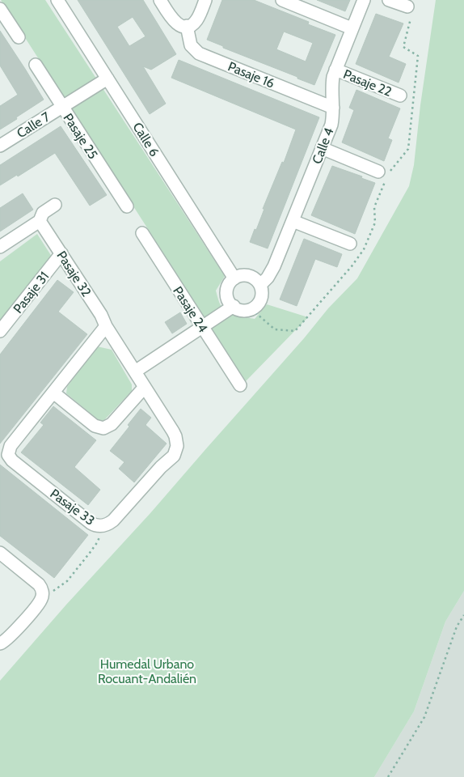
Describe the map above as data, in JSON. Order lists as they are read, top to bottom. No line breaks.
{"streets":{"street":["Pasaje 16","Pasaje 22","Calle 7","Pasaje 25","Calle 6","Calle 4","Pasaje 32","Pasaje 31","Pasaje 24","Pasaje 33"]},"crossings":[["Pasaje 16","Calle 4"],["Pasaje 22","Calle 4"],["Calle 7","Pasaje 25"],["Calle 7","Calle 6"],["Calle 6","Calle 4"],["Pasaje 32","Pasaje 31"],["Pasaje 32","Pasaje 33"]],"parks":["Humedal Urbano Rocuant-Andalién"]}
